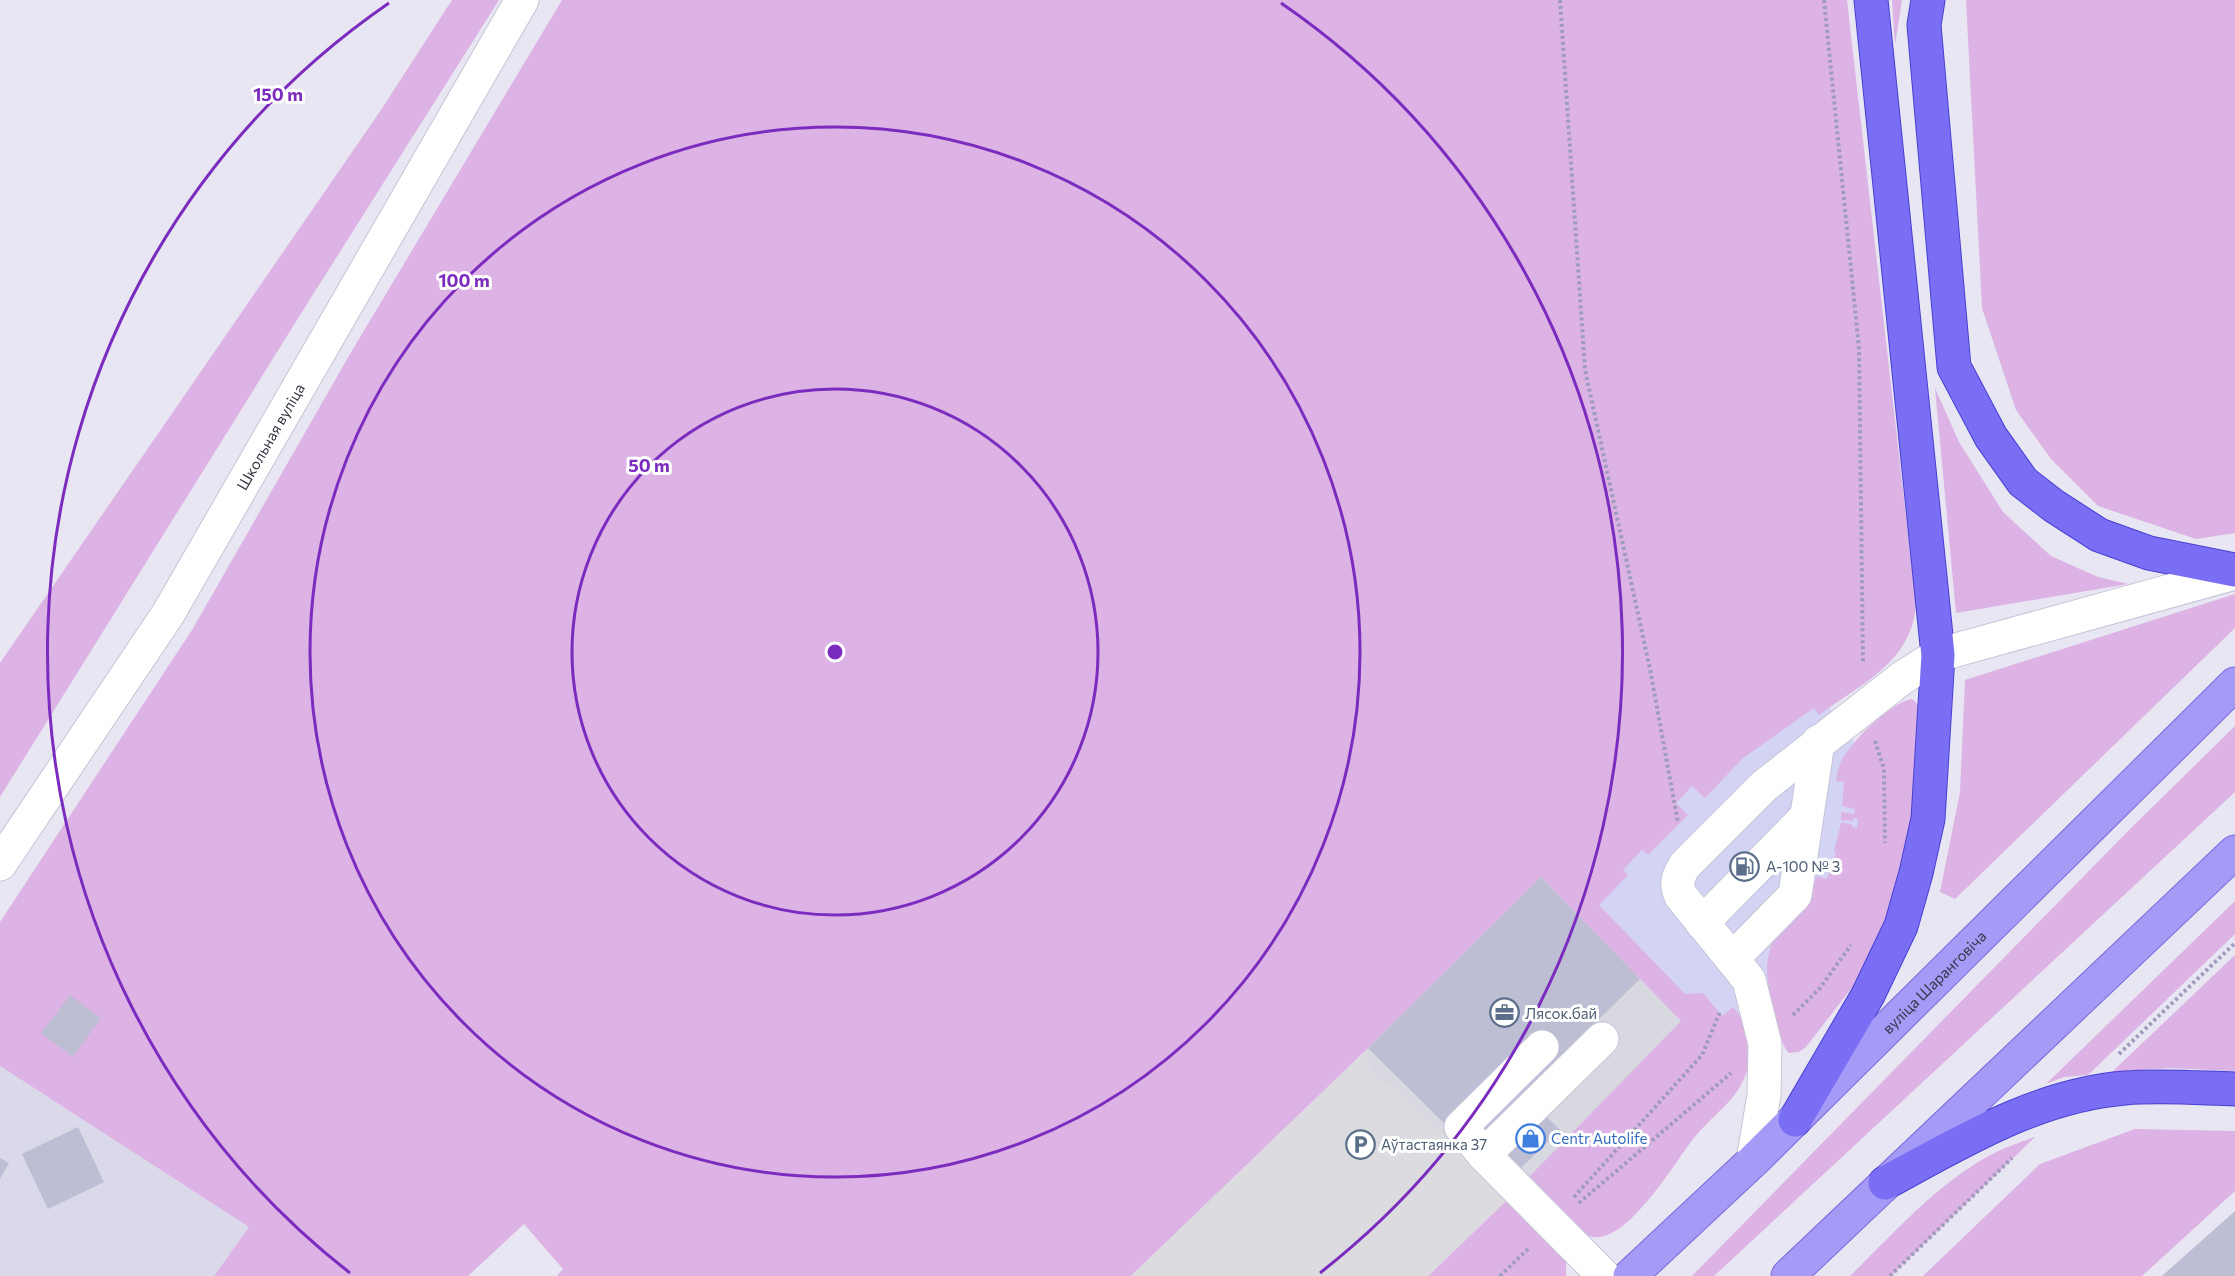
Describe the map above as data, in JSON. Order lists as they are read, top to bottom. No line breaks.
{"streets":{"main road":["вуліца Шаранговіча"],"street":["Школьная вуліца"]},"places":{"fuel station":["А-100 № 3"],"office":["Лясок.бай"],"shop":["Centr Autolife"],"parking":["Аўтастаянка 37"]},"rings":["150 m","100 m","50 m"]}
